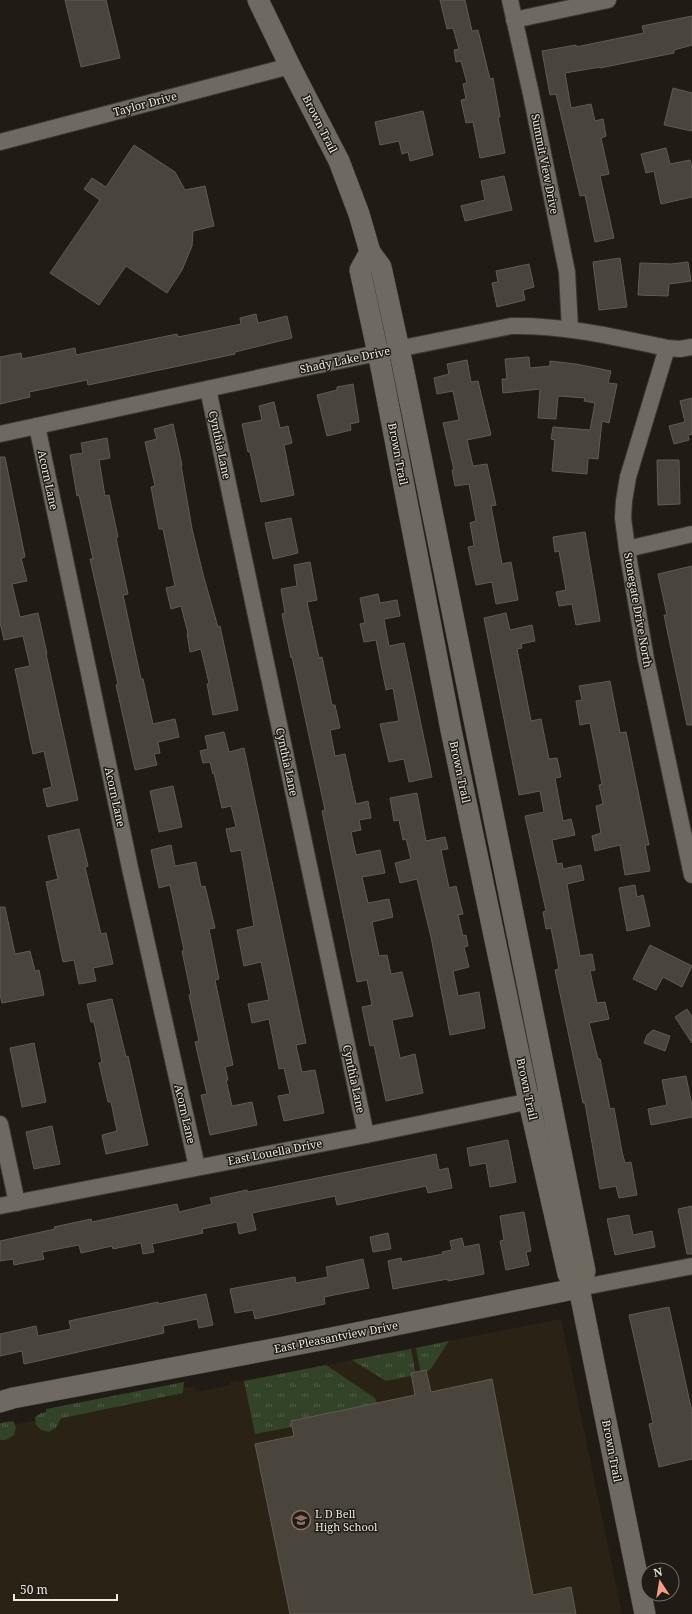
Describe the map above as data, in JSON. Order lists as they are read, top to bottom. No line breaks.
{"streets":{"street":["Taylor Drive","Brown Trail","Summit View Drive","Shady Lake Drive","Cynthia Lane","Acorn Lane","Stonegate Drive North","East Louella Drive","East Pleasantview Drive"]},"crossings":[["Taylor Drive","Brown Trail"],["Brown Trail","Shady Lake Drive"],["Brown Trail","East Louella Drive"],["Brown Trail","East Pleasantview Drive"],["Summit View Drive","Shady Lake Drive"],["Shady Lake Drive","Cynthia Lane"],["Shady Lake Drive","Acorn Lane"],["Shady Lake Drive","Stonegate Drive North"],["Cynthia Lane","East Louella Drive"],["Acorn Lane","East Louella Drive"]],"places":{"school or university":["L D Bell High School"]},"scale_bar":"50 m","north":"top"}
